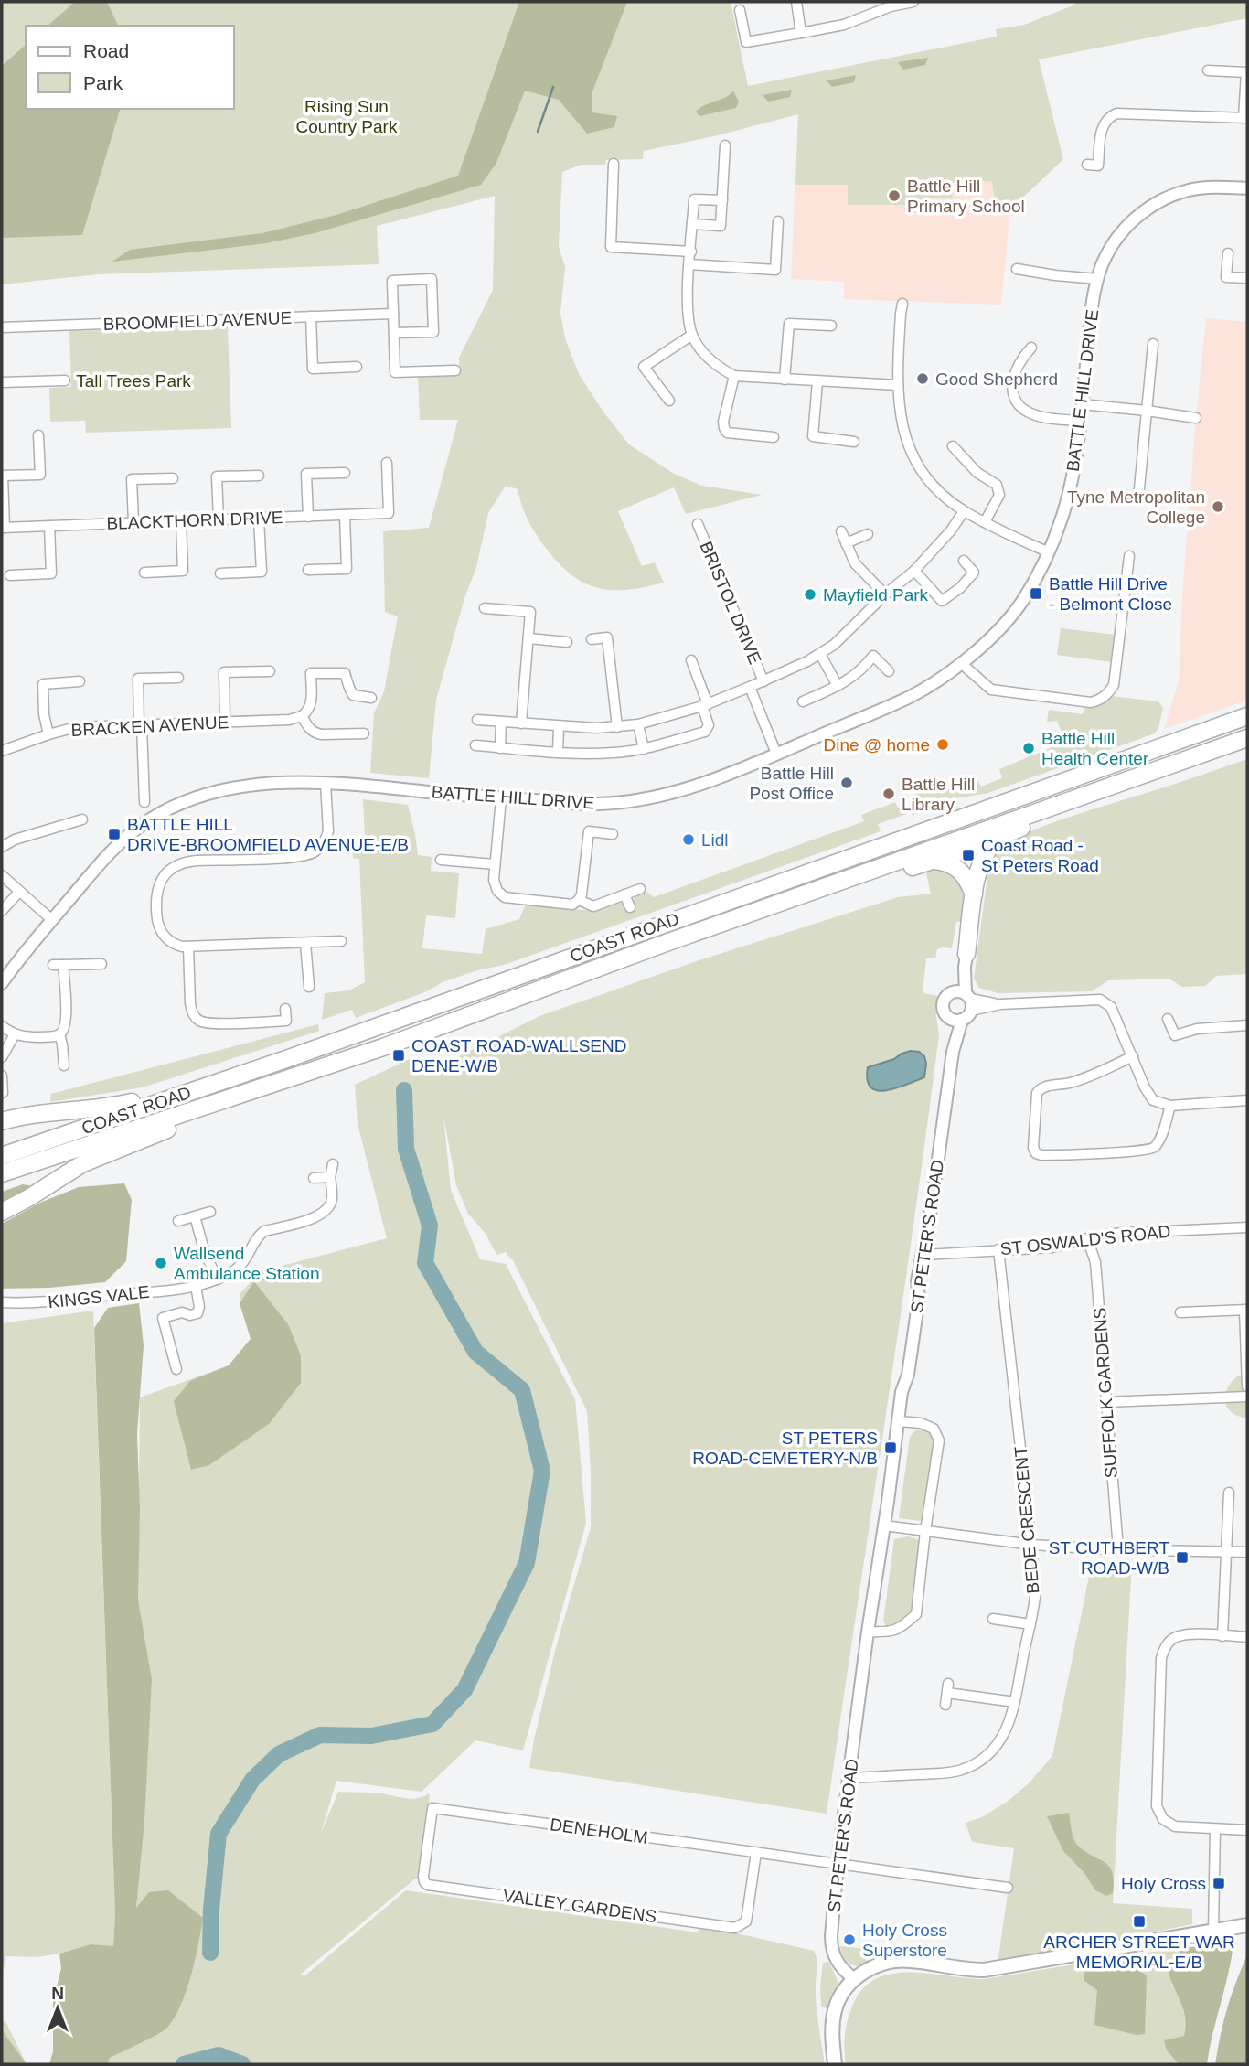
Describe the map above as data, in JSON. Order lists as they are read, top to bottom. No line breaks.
{"streets":{"highway":["COAST ROAD"],"street":["BROOMFIELD AVENUE","BATTLE HILL DRIVE","BLACKTHORN DRIVE","BRISTOL DRIVE","BRACKEN AVENUE","ST PETER'S ROAD","ST OSWALD'S ROAD","KINGS VALE","SUFFOLK GARDENS","BEDE CRESCENT","DENEHOLM","VALLEY GARDENS"]},"crossings":[["ST PETER'S ROAD","ST OSWALD'S ROAD"],["ST PETER'S ROAD","BEDE CRESCENT"],["ST PETER'S ROAD","DENEHOLM"],["ST OSWALD'S ROAD","SUFFOLK GARDENS"],["ST OSWALD'S ROAD","BEDE CRESCENT"],["DENEHOLM","VALLEY GARDENS"]],"parks":["Rising Sun Country Park","Tall Trees Park"],"places":{"other":["Battle Hill Primary School","Good Shepherd","Tyne Metropolitan College","Mayfield Park","Dine @ home","Battle Hill Health Center","Battle Hill Post Office","Battle Hill Library","Lidl","Wallsend Ambulance Station","Holy Cross Superstore"],"transit":["Battle Hill Drive - Belmont Close","BATTLE HILL DRIVE-BROOMFIELD AVENUE-E/B","Coast Road - St Peters Road","COAST ROAD-WALLSEND DENE-W/B","ST PETERS ROAD-CEMETERY-N/B","ST CUTHBERT ROAD-W/B","Holy Cross","ARCHER STREET-WAR MEMORIAL-E/B"]},"legend":["Road","Park"],"north":"top"}
